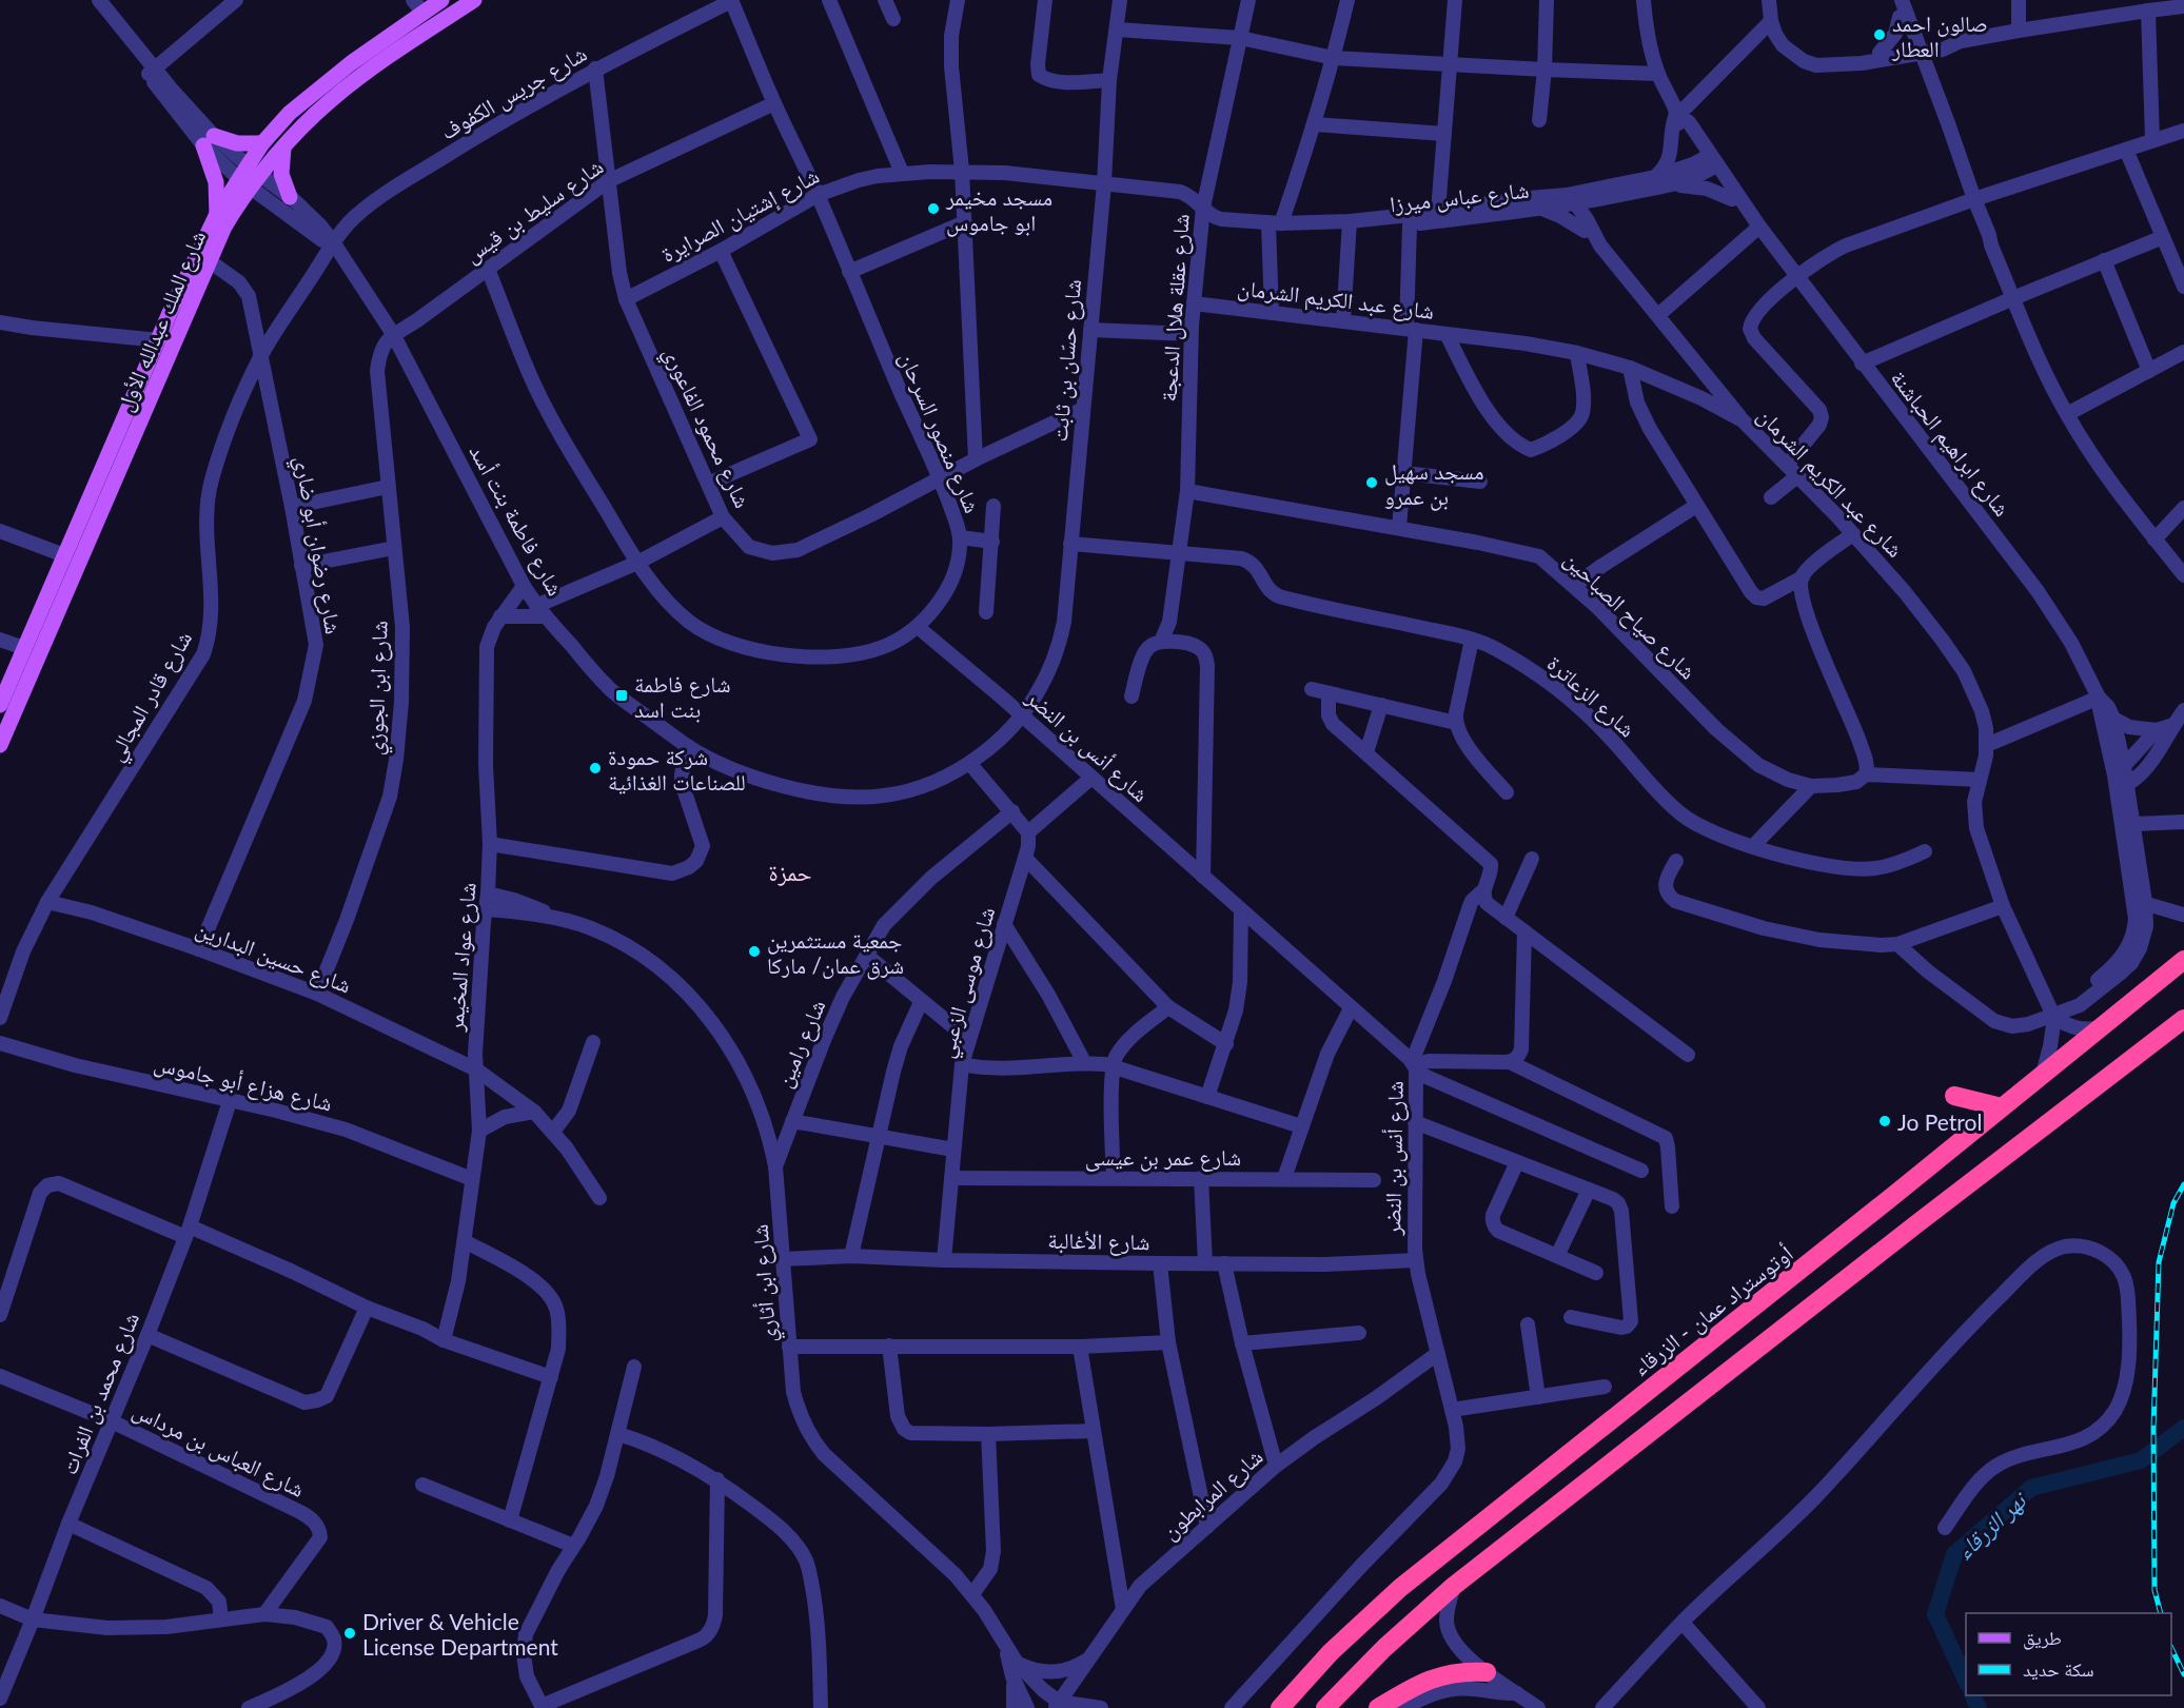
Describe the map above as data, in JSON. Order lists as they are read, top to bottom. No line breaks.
{"streets":{"highway":["أوتوستراد عمان - الزرقاء"],"main road":["شارع الملك عبدالله الأول"],"street":["شارع جريس الكفوف","شارع عباس ميرزا","شارع سليط بن قيس","شارع إشتيان الصرايرة","شارع عبد الكريم الشرمان","شارع عقلة هلال الدعجة","شارع حسّان بن ثابت","شارع محمود الفاعوري","شارع منصور السرحان","شارع ابراهيم الحباشنة","شارع فاطمة بنت أسد","شارع رضوان أبو ضاري","شارع صياح الصباحين","شارع ابن الجوزي","شارع قادر المجالي","شارع الزعاترة","شارع أنس بن النضر","شارع حسين البدارين","شارع عواد المخيمر","شارع موسى الزعبي","شارع رامين","شارع هزاع أبو جاموس","شارع عمر بن عيسى","شارع الأغالبة","شارع ابن أثاري","شارع محمد بن الفرات","شارع العباس بن مرداس","شارع المرابطون"]},"crossings":[["شارع جريس الكفوف","شارع محمود الفاعوري"],["شارع جريس الكفوف","شارع منصور السرحان"],["شارع جريس الكفوف","شارع فاطمة بنت أسد"],["شارع جريس الكفوف","شارع قادر المجالي"],["شارع عباس ميرزا","شارع إشتيان الصرايرة"],["شارع عباس ميرزا","شارع عقلة هلال الدعجة"],["شارع عباس ميرزا","شارع ابراهيم الحباشنة"],["شارع سليط بن قيس","شارع محمود الفاعوري"],["شارع سليط بن قيس","شارع منصور السرحان"],["شارع سليط بن قيس","شارع فاطمة بنت أسد"],["شارع سليط بن قيس","شارع ابن الجوزي"],["شارع إشتيان الصرايرة","شارع حسّان بن ثابت"],["شارع إشتيان الصرايرة","شارع محمود الفاعوري"],["شارع إشتيان الصرايرة","شارع منصور السرحان"],["شارع عبد الكريم الشرمان","شارع عقلة هلال الدعجة"],["شارع عبد الكريم الشرمان","شارع ابراهيم الحباشنة"],["شارع عقلة هلال الدعجة","شارع صياح الصباحين"],["شارع عقلة هلال الدعجة","شارع الزعاترة"],["شارع الملك عبدالله الأول","شارع فاطمة بنت أسد"],["شارع الملك عبدالله الأول","شارع رضوان أبو ضاري"],["شارع حسّان بن ثابت","شارع محمود الفاعوري"],["شارع حسّان بن ثابت","شارع فاطمة بنت أسد"],["شارع حسّان بن ثابت","شارع الزعاترة"],["شارع حسّان بن ثابت","شارع أنس بن النضر"],["شارع محمود الفاعوري","شارع منصور السرحان"],["شارع منصور السرحان","شارع أنس بن النضر"],["شارع فاطمة بنت أسد","شارع ابن الجوزي"],["شارع فاطمة بنت أسد","شارع قادر المجالي"],["شارع فاطمة بنت أسد","شارع أنس بن النضر"],["شارع فاطمة بنت أسد","شارع عواد المخيمر"],["شارع رضوان أبو ضاري","شارع قادر المجالي"],["شارع رضوان أبو ضاري","شارع حسين البدارين"],["شارع ابن الجوزي","شارع حسين البدارين"],["شارع قادر المجالي","شارع حسين البدارين"],["شارع أنس بن النضر","شارع الأغالبة"],["شارع أنس بن النضر","شارع المرابطون"],["شارع حسين البدارين","شارع عواد المخيمر"],["شارع عواد المخيمر","شارع هزاع أبو جاموس"],["شارع عواد المخيمر","شارع ابن أثاري"],["شارع موسى الزعبي","شارع عمر بن عيسى"],["شارع موسى الزعبي","شارع الأغالبة"],["شارع رامين","شارع ابن أثاري"],["شارع هزاع أبو جاموس","شارع محمد بن الفرات"],["شارع الأغالبة","شارع ابن أثاري"],["شارع ابن أثاري","شارع المرابطون"],["شارع محمد بن الفرات","شارع العباس بن مرداس"]],"districts":["حمزة"],"water":["نهر الزرقاء"],"places":{"other":["صالون احمد العطار","مسجد مخيمر ابو جاموس","مسجد سهيل بن عمرو","شركة حمودة للصناعات الغذائية","جمعية مستثمرين شرق عمان/ ماركا","Jo Petrol","Driver & Vehicle License Department"],"transit":["شارع فاطمة بنت اسد"]},"legend":["طريق","سكة حديد"]}
